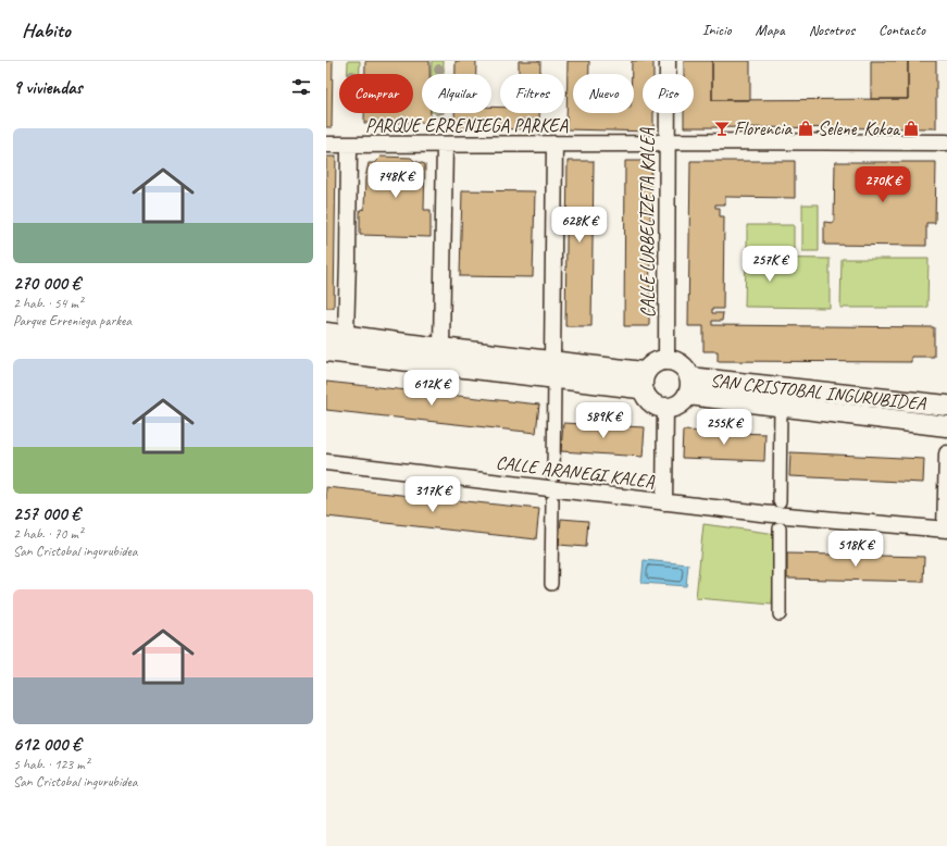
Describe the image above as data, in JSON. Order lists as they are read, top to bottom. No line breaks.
{"streets":{"street":["PARQUE ERRENIEGA PARKEA","CALLE LURBELTZETA KALEA","SAN CRISTOBAL INGURUBIDEA","CALLE ARANEGI KALEA"]},"crossings":[["PARQUE ERRENIEGA PARKEA","CALLE LURBELTZETA KALEA"],["CALLE LURBELTZETA KALEA","SAN CRISTOBAL INGURUBIDEA"],["CALLE LURBELTZETA KALEA","CALLE ARANEGI KALEA"],["SAN CRISTOBAL INGURUBIDEA","CALLE ARANEGI KALEA"]],"places":{"bar":["Florencia"],"shop":["Selene","Kokoa"]},"page":{"header":"Habito","nav":["Inicio","Mapa","Nosotros","Contacto"],"heading":"9 viviendas","chip":["Comprar","Alquilar","Filtros","Nuevo","Piso"],"list":[{"name":"270 000 €","note":"2 hab. · 54 m² · Parque Erreniega parkea"},{"name":"257 000 €","note":"2 hab. · 70 m² · San Cristobal ingurubidea"},{"name":"612 000 €","note":"5 hab. · 123 m² · San Cristobal ingurubidea"}],"price":["748K €","270K €","628K €","257K €","612K €","589K €","255K €","317K €","518K €"]}}
